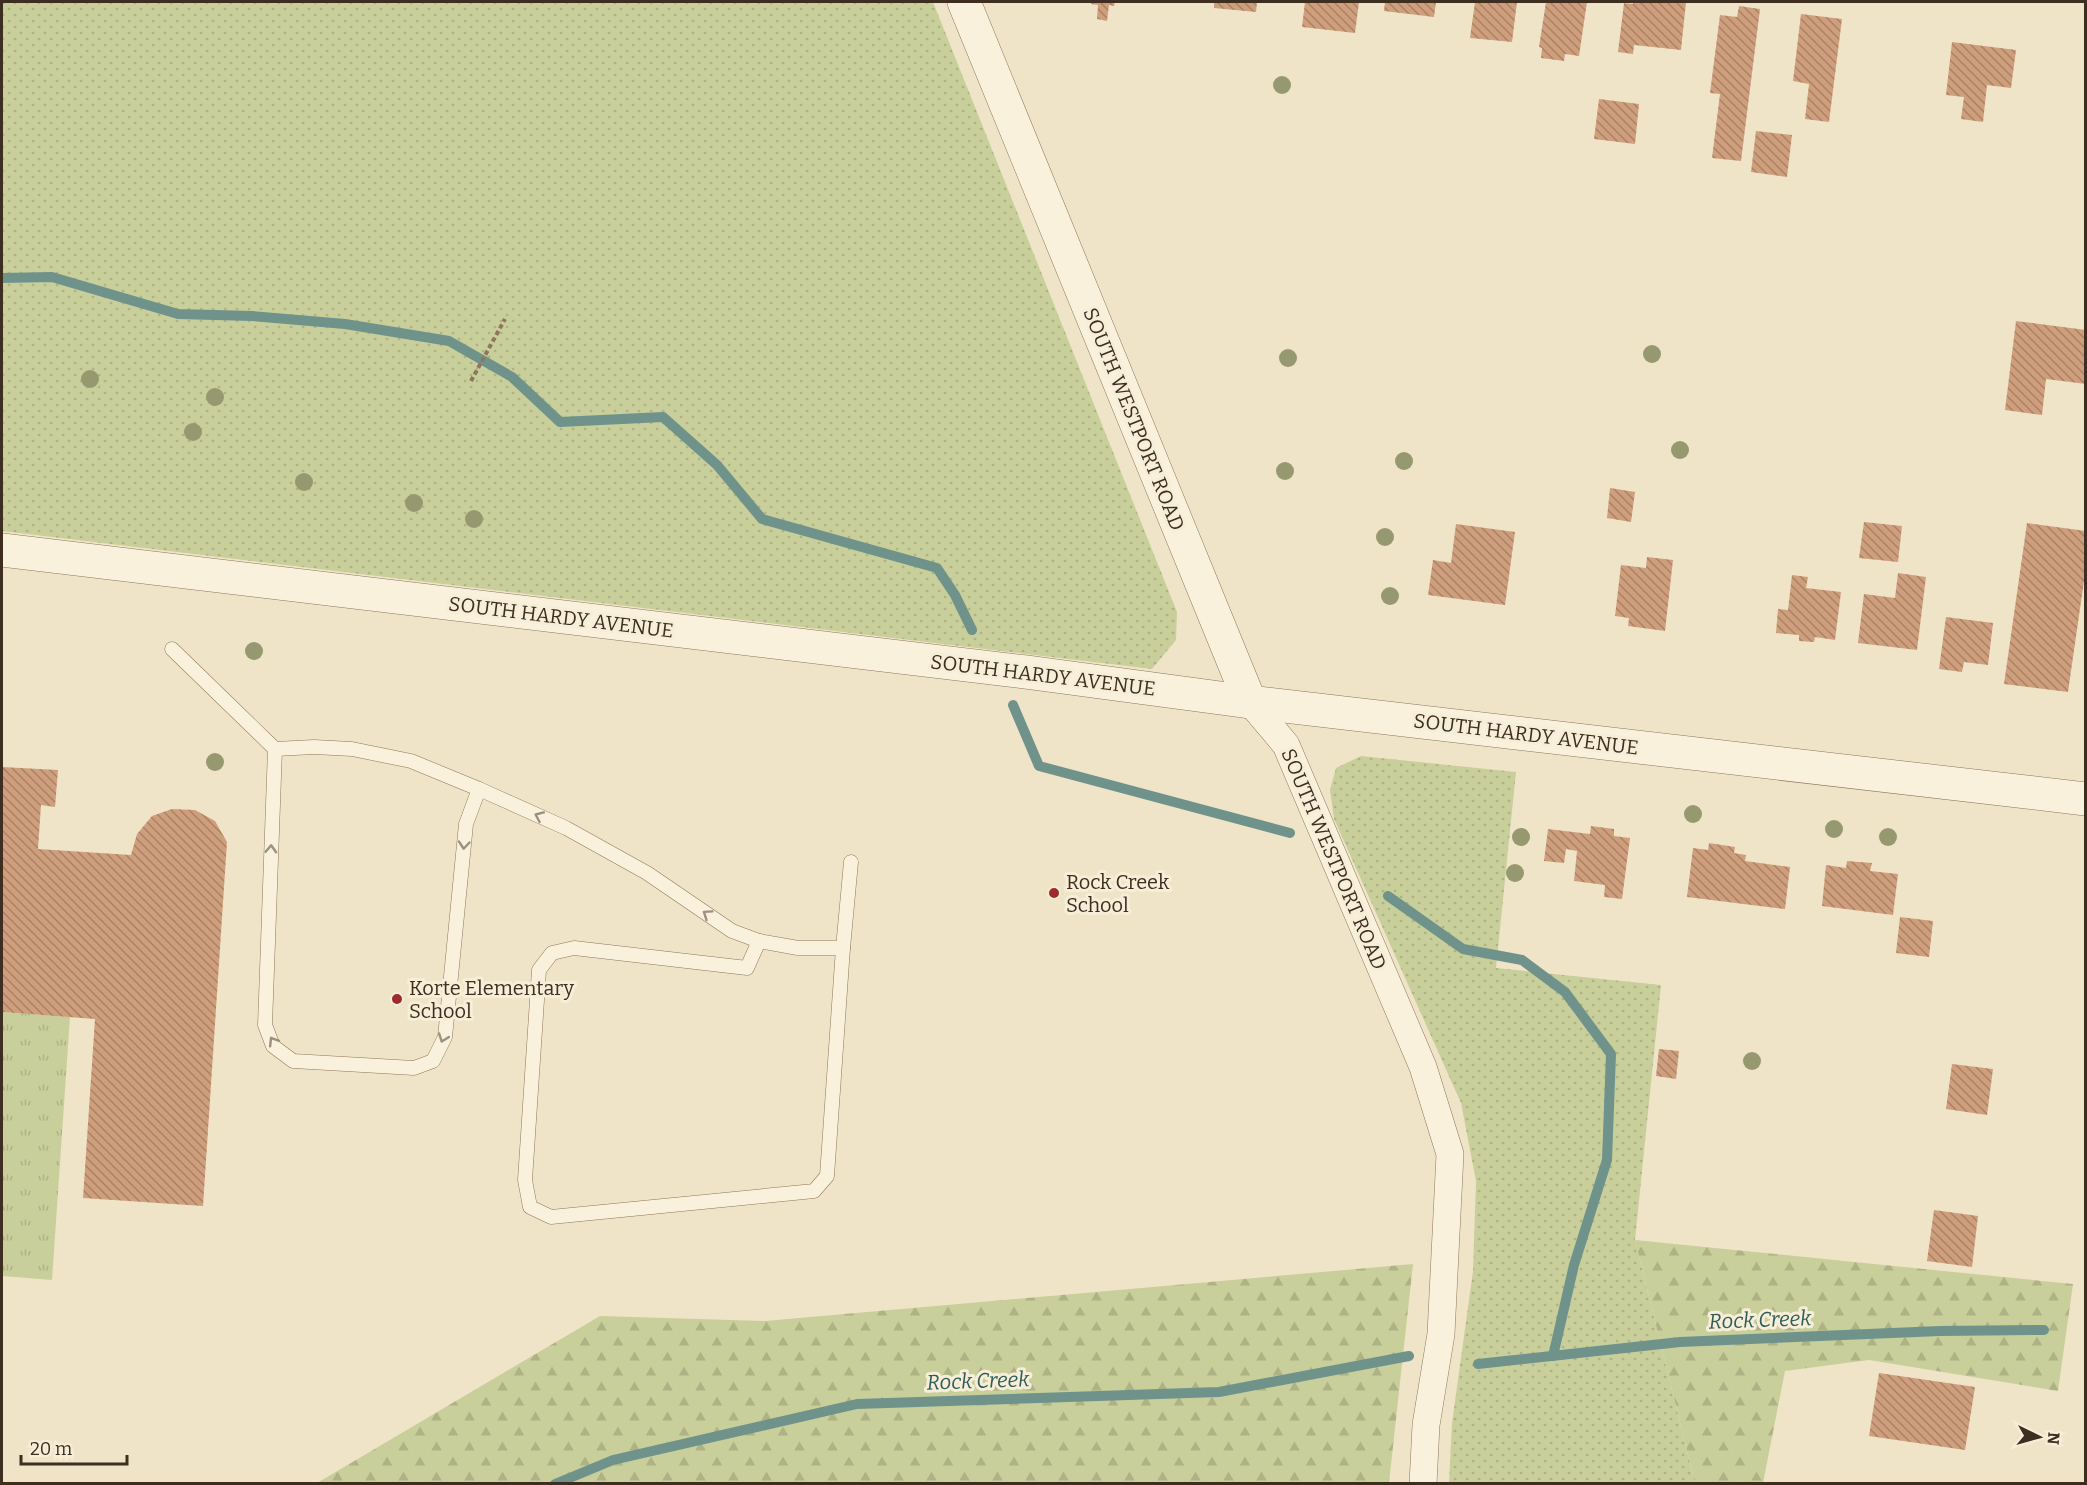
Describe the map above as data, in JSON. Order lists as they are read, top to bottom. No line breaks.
{"streets":{"street":["SOUTH WESTPORT ROAD","SOUTH HARDY AVENUE"]},"crossings":[["SOUTH WESTPORT ROAD","SOUTH HARDY AVENUE"]],"water":["Rock Creek"],"places":["Rock Creek School","Korte Elementary School"],"scale_bar":"20 m","north":"right"}
